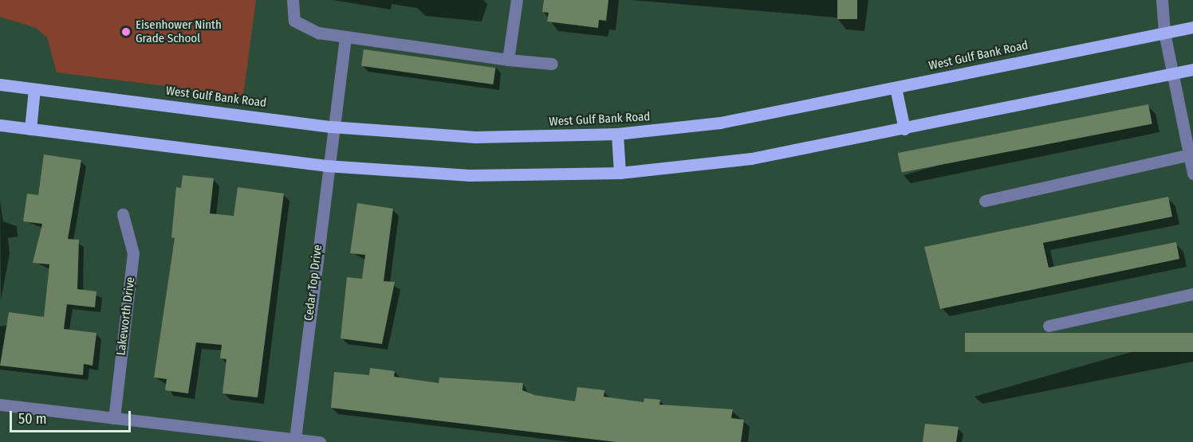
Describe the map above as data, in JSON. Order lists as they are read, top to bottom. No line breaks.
{"streets":{"main road":["West Gulf Bank Road"],"street":["Cedar Top Drive","Lakeworth Drive"]},"crossings":[["West Gulf Bank Road","Cedar Top Drive"]],"places":["Eisenhower Ninth Grade School"],"scale_bar":"50 m"}
